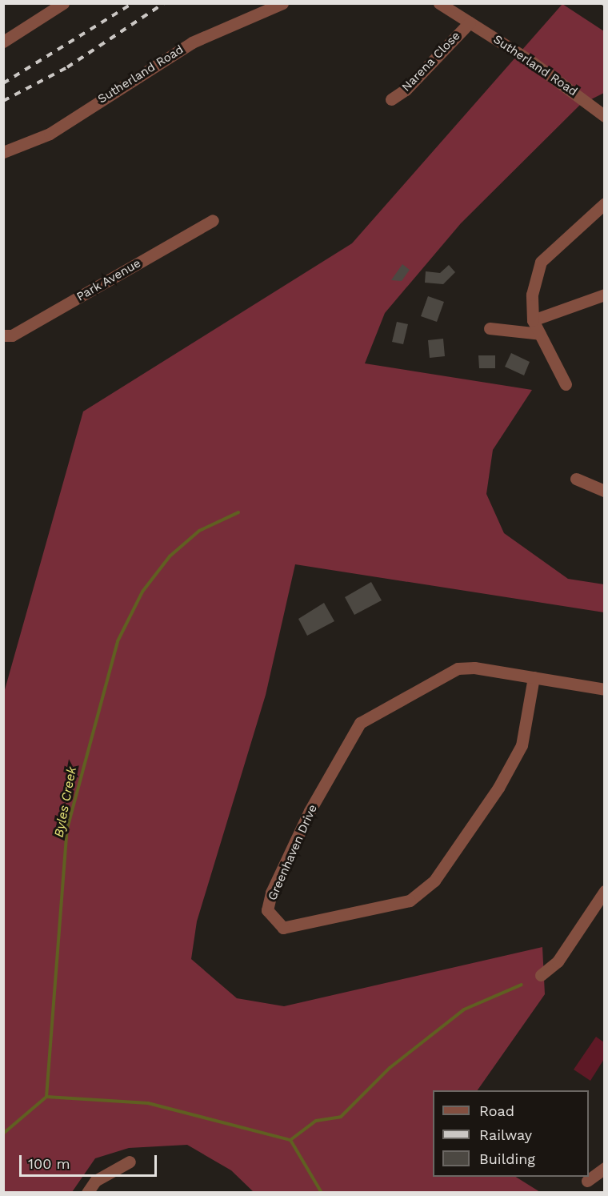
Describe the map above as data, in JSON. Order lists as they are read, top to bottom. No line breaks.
{"streets":{"street":["Narena Close","Sutherland Road","Park Avenue","Greenhaven Drive"]},"crossings":[["Narena Close","Sutherland Road"]],"water":["Byles Creek"],"legend":["Road","Railway","Building"],"scale_bar":"100 m"}
